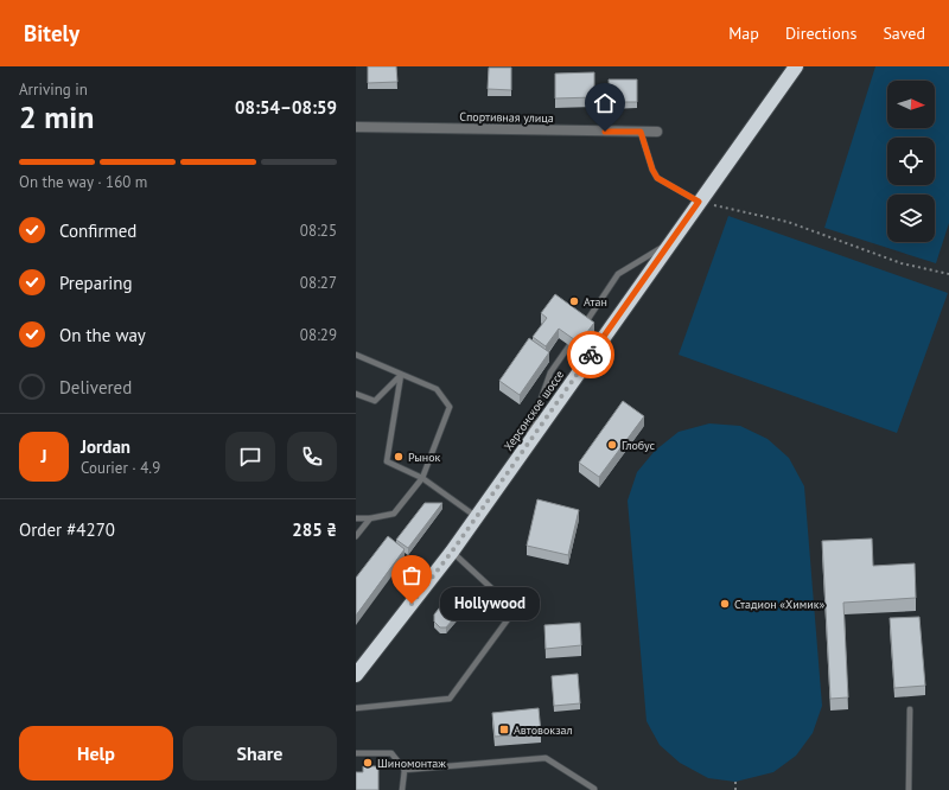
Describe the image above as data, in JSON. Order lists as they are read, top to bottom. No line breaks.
{"streets":{"highway":["Херсонское шоссе"],"street":["Спортивная улица"]},"places":{"other":["Атан","Глобус","Рынок","Hollywood","Стадион «Химик»","Шиномонтаж"],"transit":["Автовокзал"]},"north":"right","page":{"header":"Bitely","nav":["Map","Directions","Saved"],"heading":["2 min","Arriving in","08:54–08:59"],"panel":["Jordan","Courier · 4.9","Order #4270","285 ₴"],"bar":"On the way · 160 m","list":[["Confirmed","08:25"],["Preparing","08:27"],["On the way","08:29"],"Delivered"],"round":"J","bubble":"Hollywood","buttons":["Help","Share"]}}
